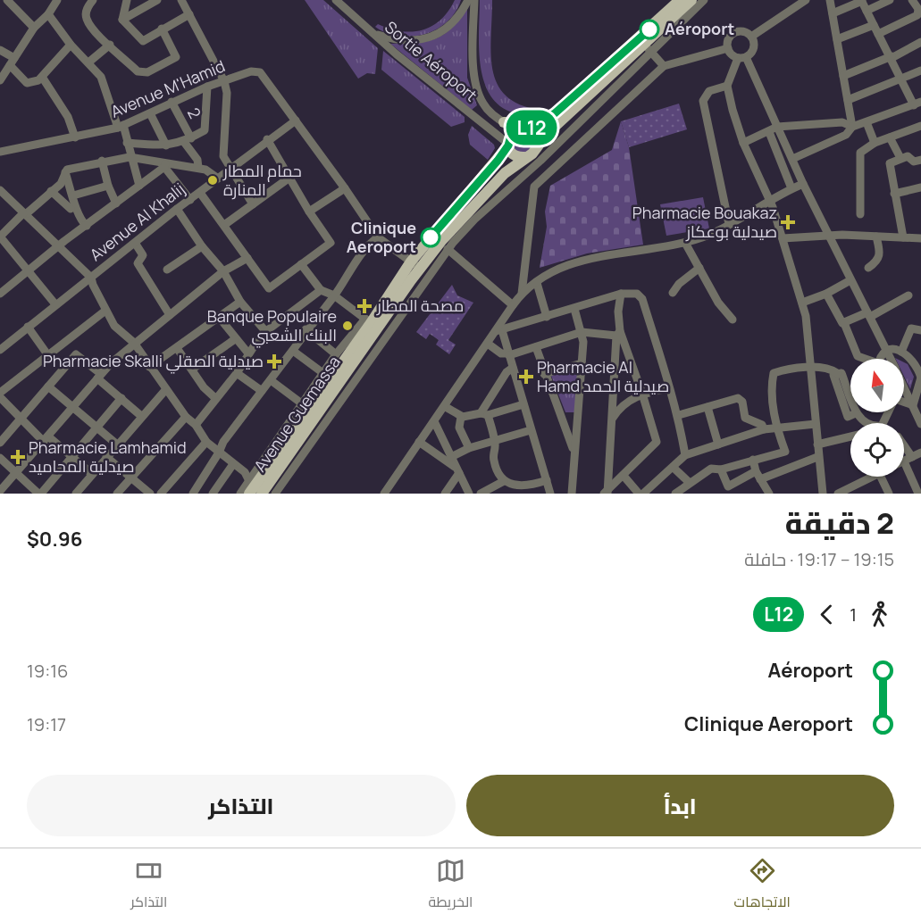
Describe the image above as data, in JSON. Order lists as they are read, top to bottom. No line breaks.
{"streets":{"main road":["Avenue Guemassa"],"street":["Sortie Aéroport","Avenue M'Hamid","2","Avenue Al Khalij"]},"crossings":[["Sortie Aéroport","Avenue Guemassa"],["Avenue M'Hamid","2"],["Avenue M'Hamid","Avenue Al Khalij"]],"places":{"other":["Aéroport","حمام المطار المنارة","Clinique Aeroport","Banque Populaire البنك الشعبي"],"health":["Pharmacie Bouakaz صيدلية بوعكاز","مصحة المطار","Pharmacie Skalli صيدلية الصقلي","Pharmacie Al Hamd صيدلية الحمد","Pharmacie Lamhamid صيدلية المحاميد"]},"lines":["bus line L12"],"north":"top","page":{"on_map":"L12","heading":["2 دقيقة","19:15 – 19:17 · حافلة","$0.96"],"legs":["1","L12"],"list":[{"name":"Aéroport","value":"19:16"},{"name":"Clinique Aeroport","value":"19:17"}],"buttons":["ابدأ","التذاكر"],"tabs":["الاتجاهات","الخريطة","التذاكر"]}}
